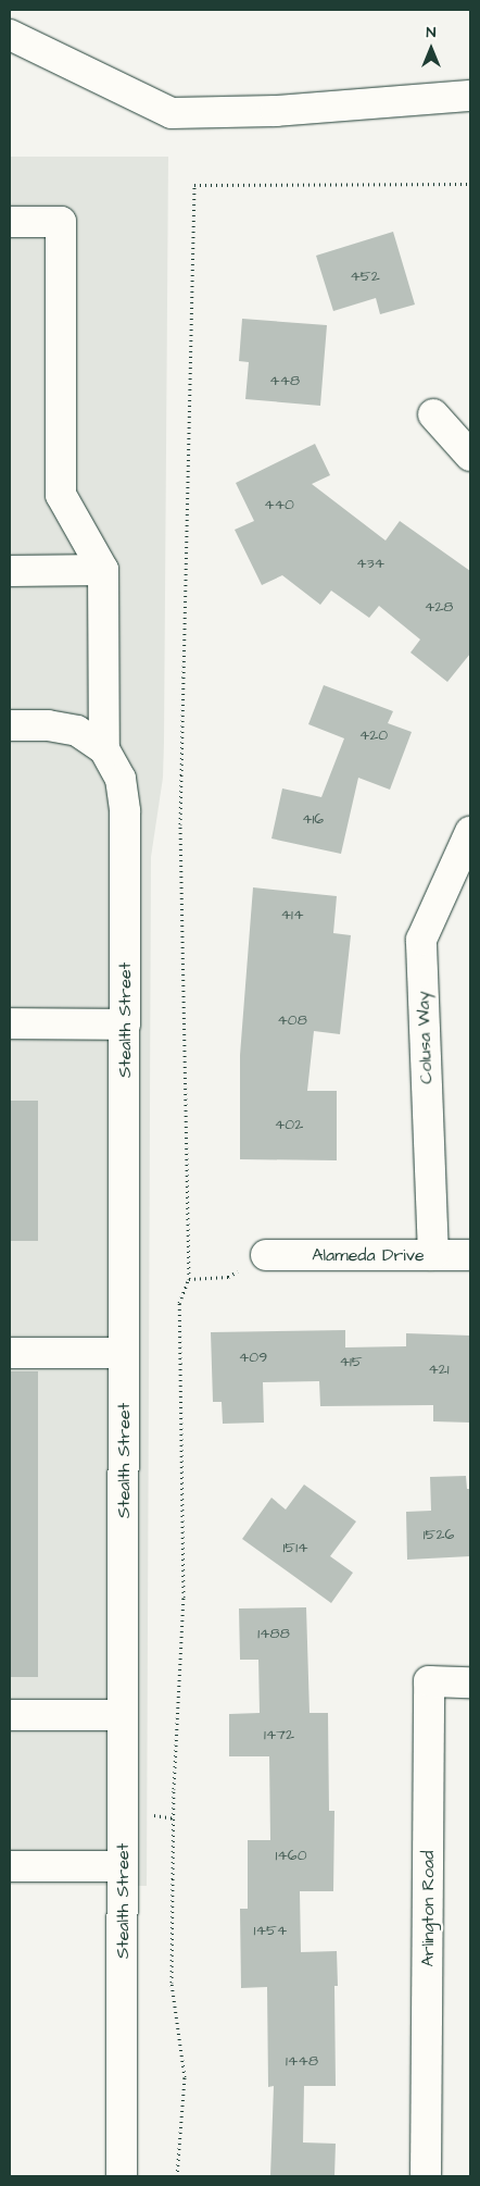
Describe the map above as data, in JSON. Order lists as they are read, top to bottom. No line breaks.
{"streets":{"street":["Stealth Street","Colusa Way","Alameda Drive","Arlington Road"]},"crossings":[["Colusa Way","Alameda Drive"]],"house_numbers":["452","448","440","434","428","420","416","414","408","402","409","415","421","1526","1514","1488","1472","1460","1454","1448"],"north":"top"}
